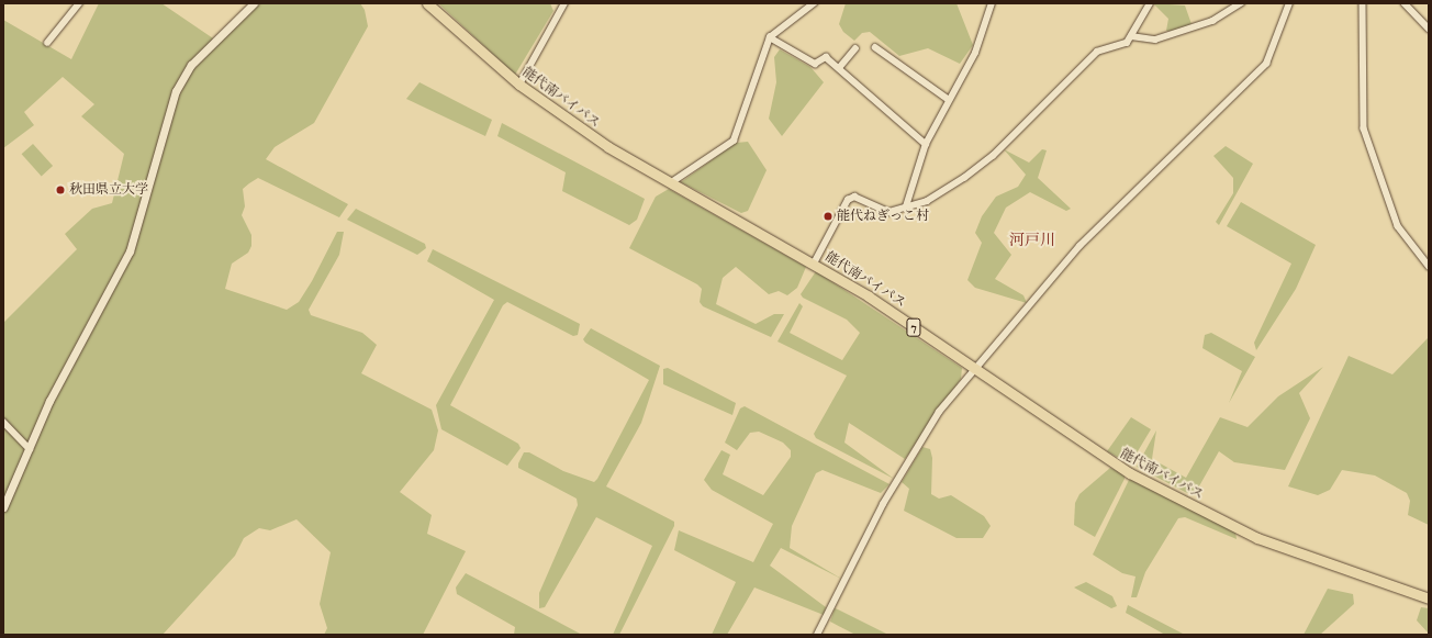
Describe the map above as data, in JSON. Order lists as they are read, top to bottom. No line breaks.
{"streets":{"highway":["能代南バイパス","7"]},"districts":["河戸川"],"places":["秋田県立大学","能代ねぎっこ村"]}
